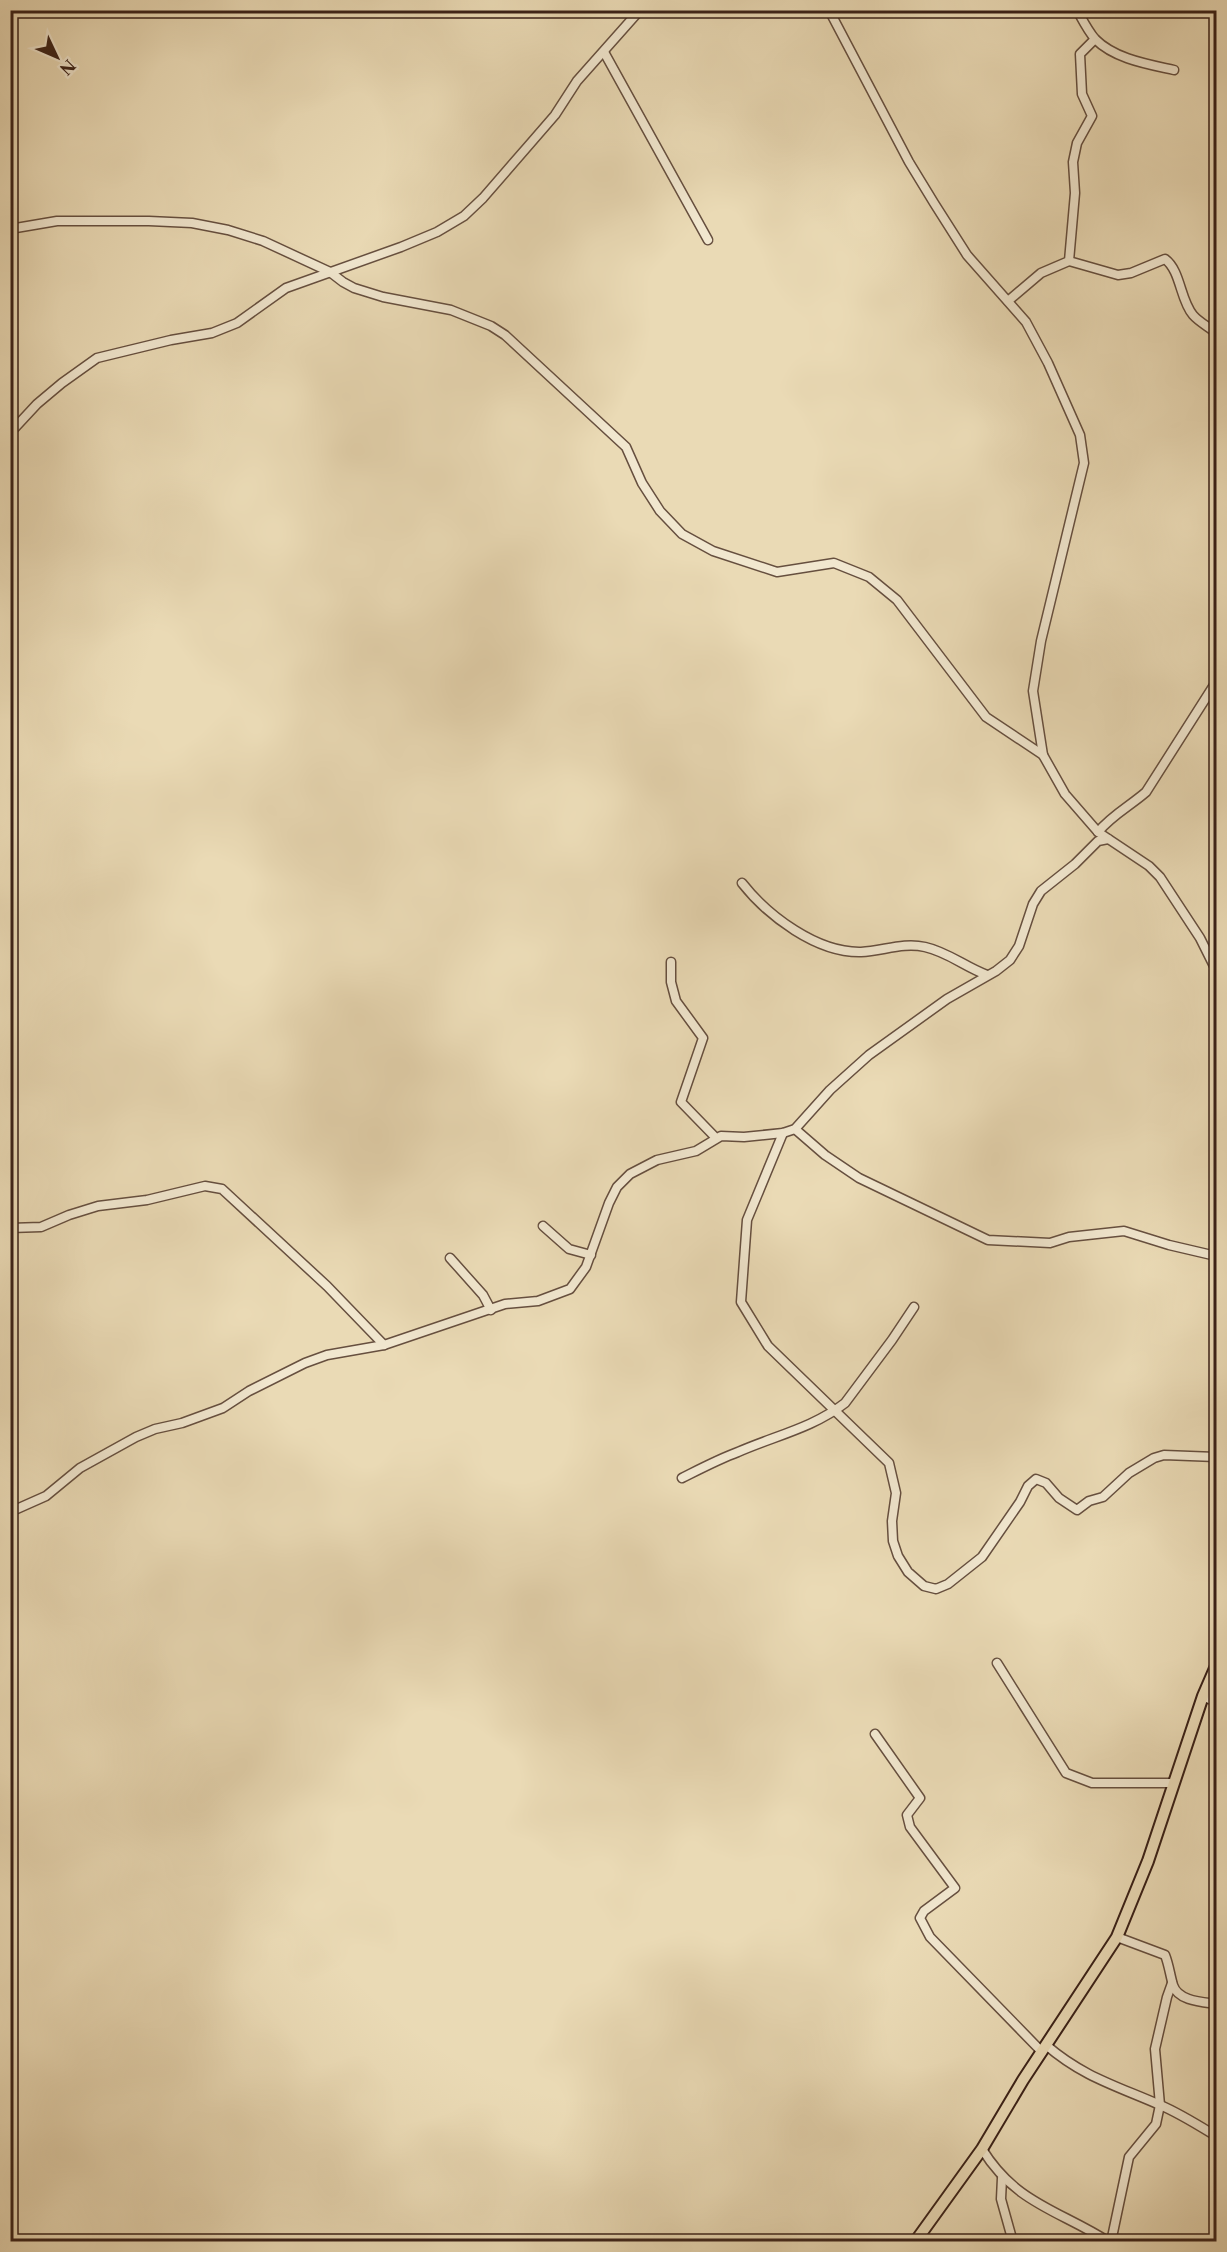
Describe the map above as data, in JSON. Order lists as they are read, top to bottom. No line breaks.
{"north":"bottom right"}
